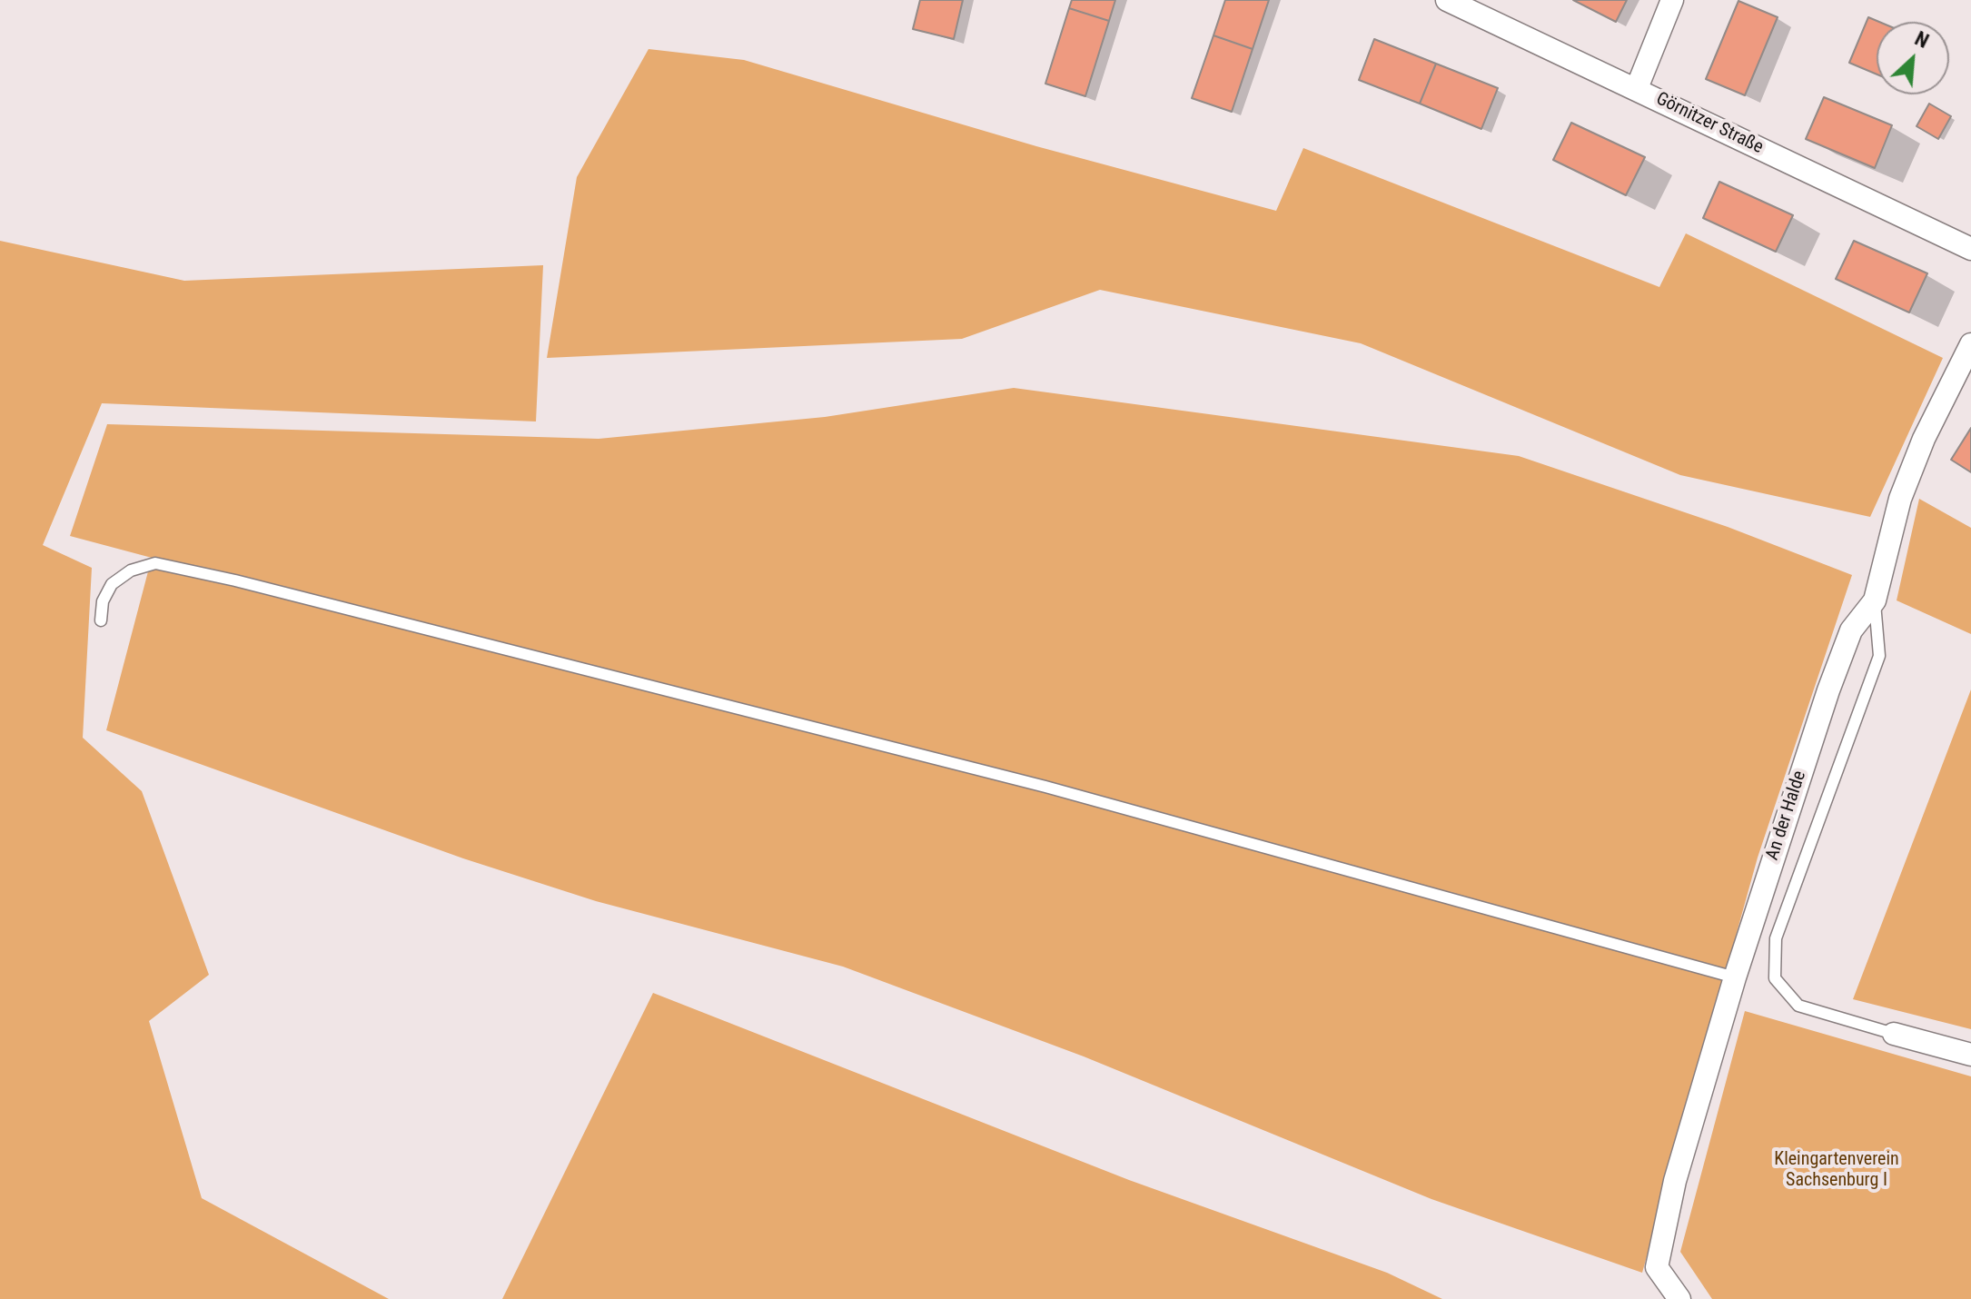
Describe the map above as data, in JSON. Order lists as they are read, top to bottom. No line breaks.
{"streets":{"street":["Görnitzer Straße","An der Halde"]},"parks":["Kleingartenverein Sachsenburg I"],"north":"top right"}
